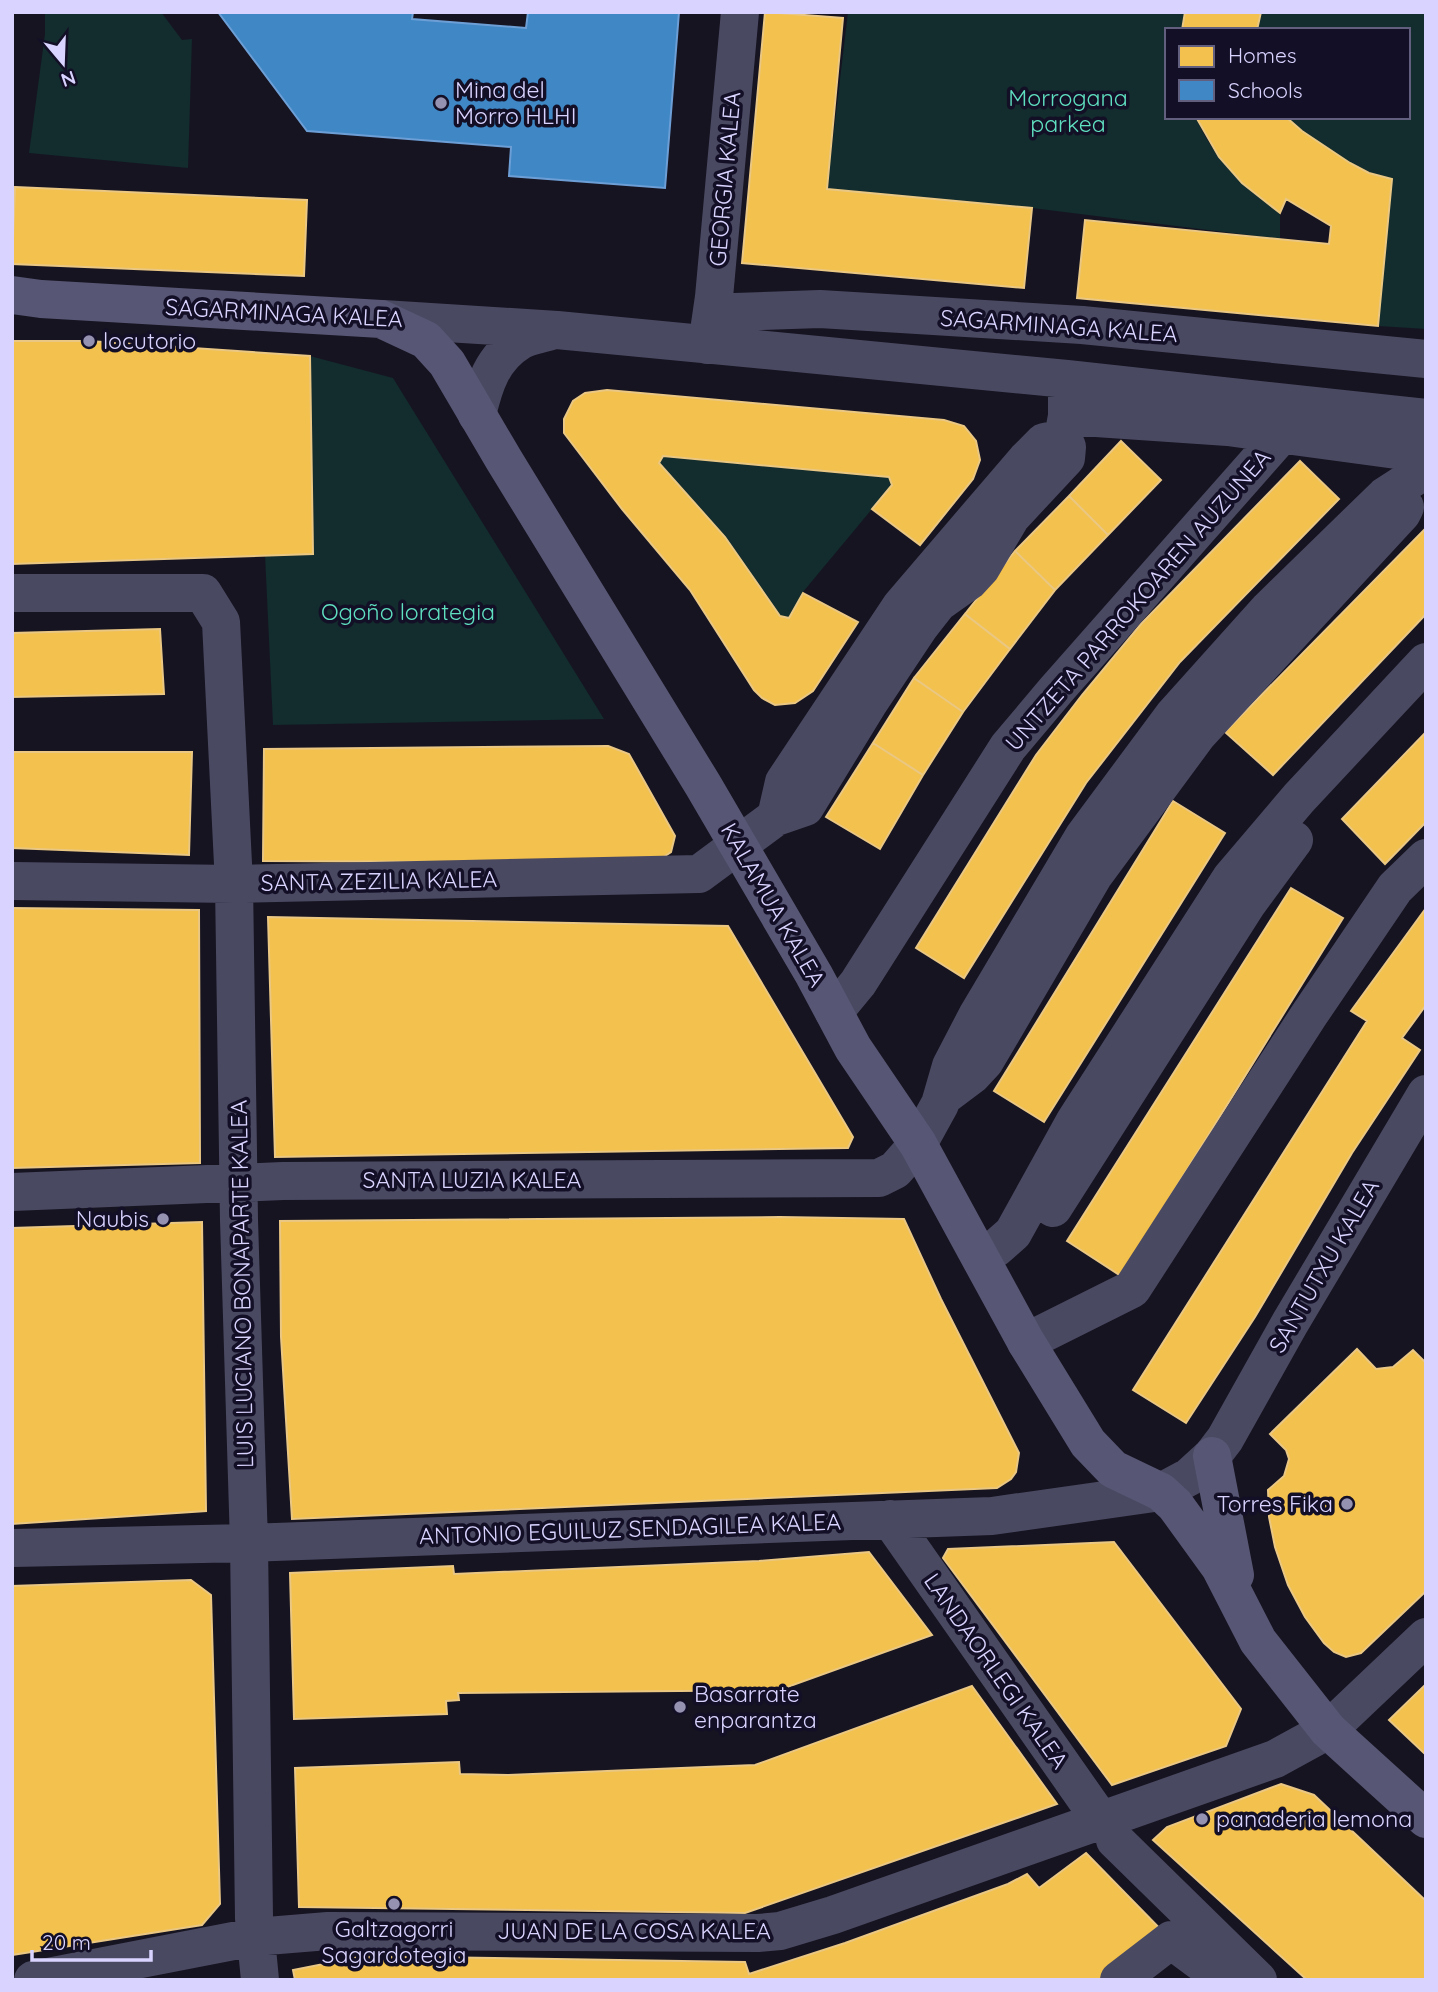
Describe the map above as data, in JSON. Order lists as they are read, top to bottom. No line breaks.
{"streets":{"street":["GEORGIA KALEA","SAGARMINAGA KALEA","UNTZETA PARROKOAREN AUZUNEA","SANTA ZEZILIA KALEA","KALAMUA KALEA","SANTA LUZIA KALEA","SANTUTXU KALEA","LUIS LUCIANO BONAPARTE KALEA","ANTONIO EGUILUZ SENDAGILEA KALEA","LANDAORLEGI KALEA","JUAN DE LA COSA KALEA"]},"crossings":[["GEORGIA KALEA","SAGARMINAGA KALEA"],["SAGARMINAGA KALEA","UNTZETA PARROKOAREN AUZUNEA"],["SAGARMINAGA KALEA","KALAMUA KALEA"],["UNTZETA PARROKOAREN AUZUNEA","KALAMUA KALEA"],["SANTA ZEZILIA KALEA","KALAMUA KALEA"],["SANTA ZEZILIA KALEA","LUIS LUCIANO BONAPARTE KALEA"],["KALAMUA KALEA","SANTA LUZIA KALEA"],["KALAMUA KALEA","ANTONIO EGUILUZ SENDAGILEA KALEA"],["SANTA LUZIA KALEA","LUIS LUCIANO BONAPARTE KALEA"],["SANTUTXU KALEA","ANTONIO EGUILUZ SENDAGILEA KALEA"],["LUIS LUCIANO BONAPARTE KALEA","ANTONIO EGUILUZ SENDAGILEA KALEA"],["LUIS LUCIANO BONAPARTE KALEA","JUAN DE LA COSA KALEA"],["ANTONIO EGUILUZ SENDAGILEA KALEA","LANDAORLEGI KALEA"],["LANDAORLEGI KALEA","JUAN DE LA COSA KALEA"]],"parks":["Morrogana parkea","Ogoño lorategia"],"places":["Mina del Morro HLHI","locutorio","Naubis","Torres Fika","Basarrate enparantza","panaderia lemona","Galtzagorri Sagardotegia"],"legend":["Homes","Schools"],"scale_bar":"20 m","north":"bottom"}
